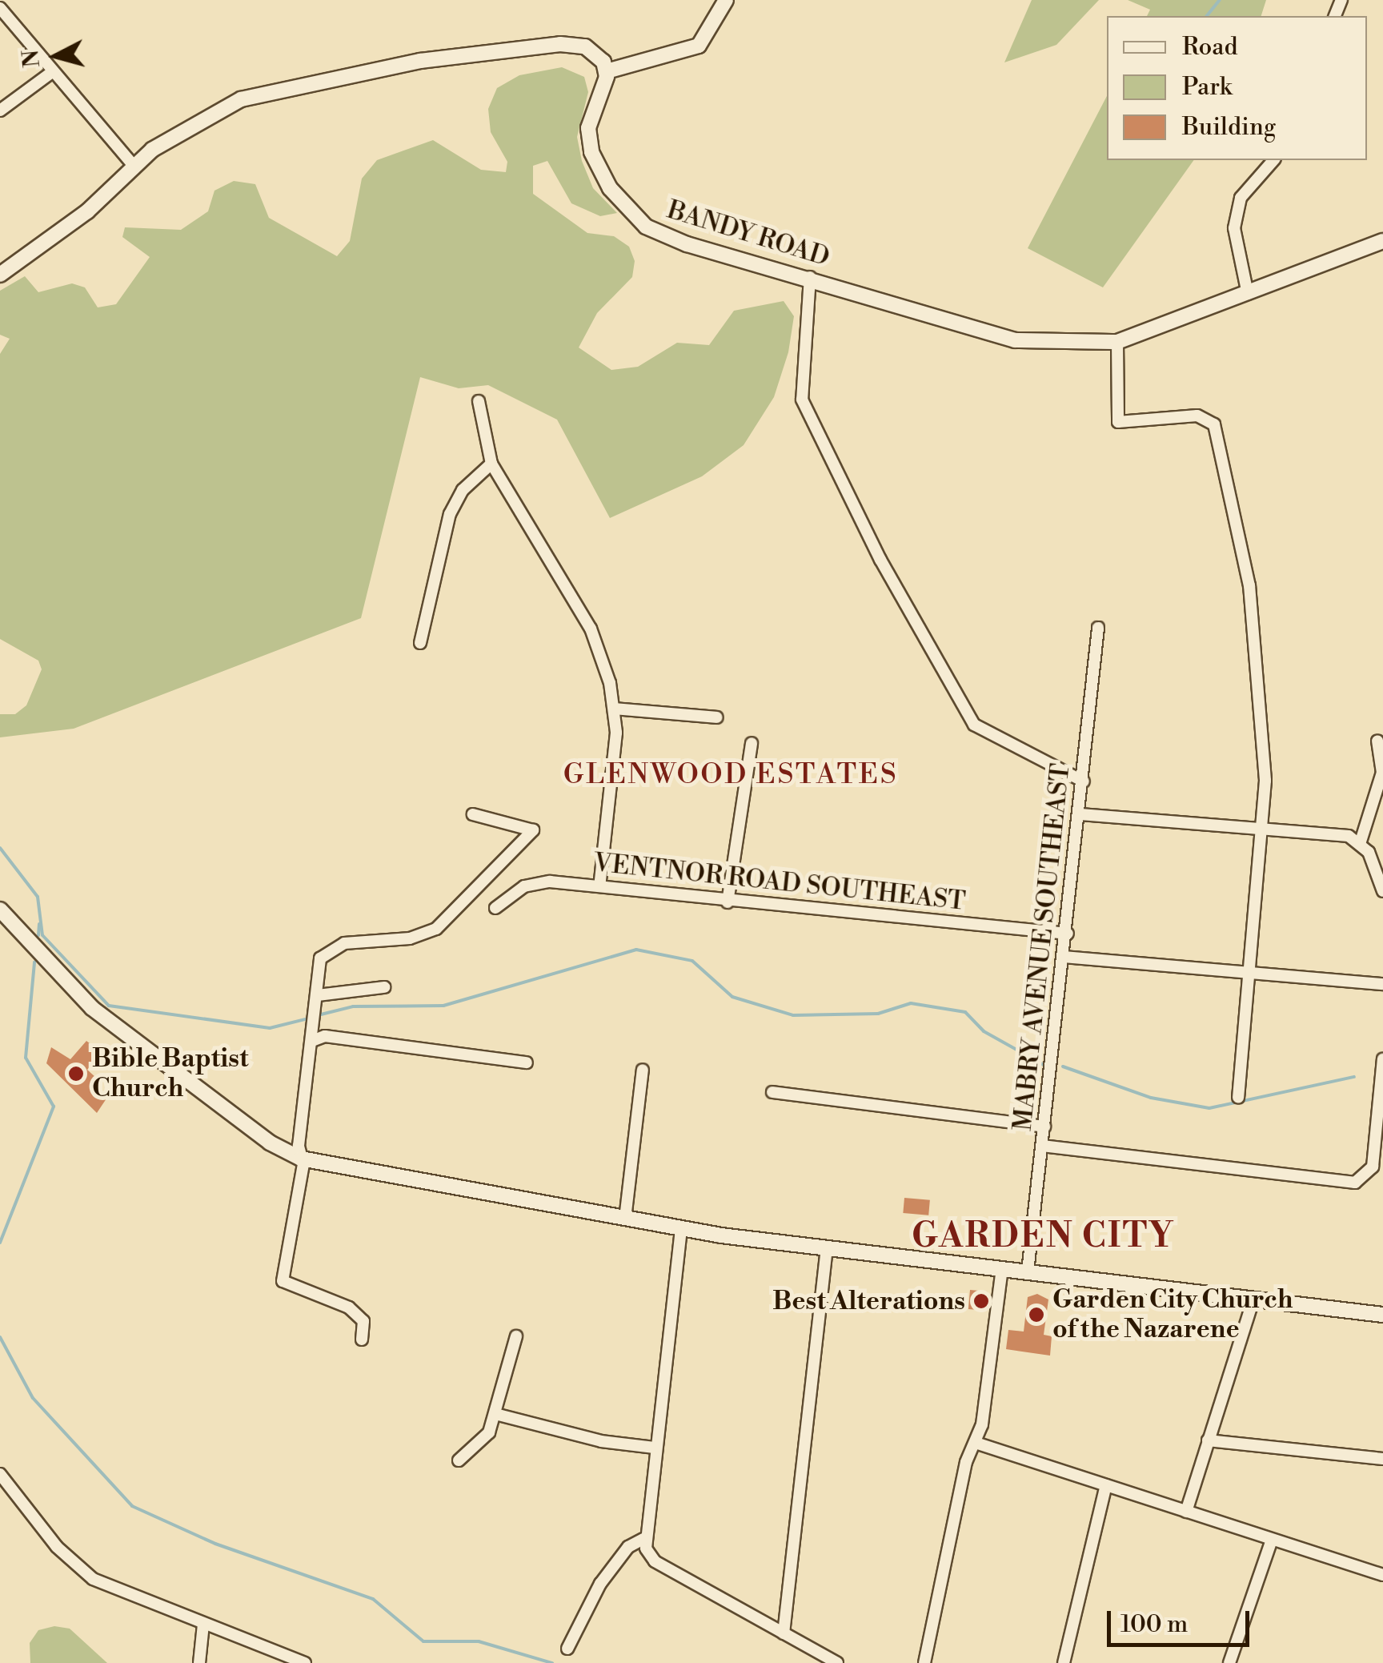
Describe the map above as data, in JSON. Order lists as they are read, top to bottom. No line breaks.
{"streets":{"street":["BANDY ROAD","VENTNOR ROAD SOUTHEAST","MABRY AVENUE SOUTHEAST"]},"crossings":[["VENTNOR ROAD SOUTHEAST","MABRY AVENUE SOUTHEAST"]],"districts":["GLENWOOD ESTATES","GARDEN CITY"],"places":["Bible Baptist Church","Best Alterations","Garden City Church of the Nazarene"],"legend":["Road","Park","Building"],"scale_bar":"100 m","north":"left"}
